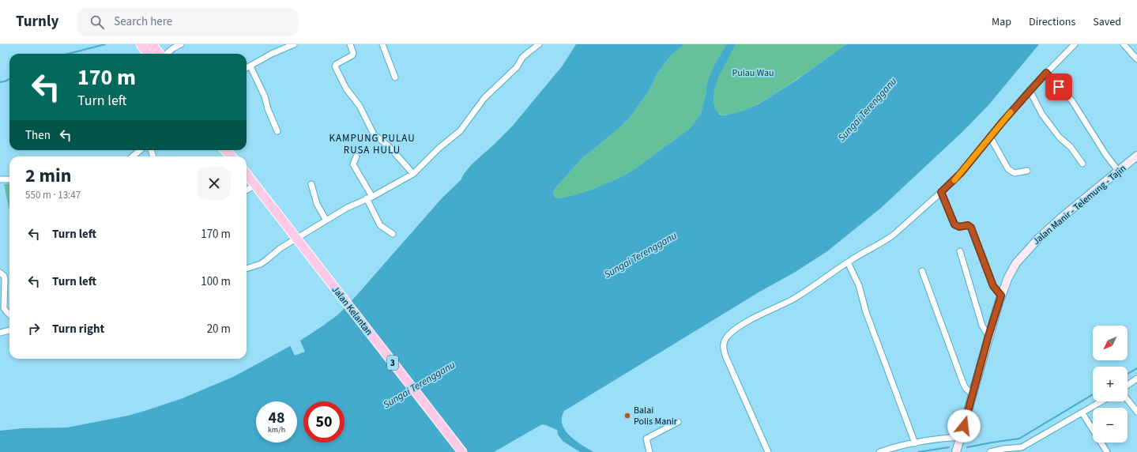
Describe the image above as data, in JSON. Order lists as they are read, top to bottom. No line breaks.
{"streets":{"highway":["Jalan Kelantan","3"],"main road":["Jalan Manir - Telemung - Tajin"]},"districts":["KAMPUNG PULAU RUSA HULU"],"water":["Sungai Terengganu"],"parks":["Pulau Wau"],"places":["Balai Polis Manir"],"north":"bottom left","page":{"header":"Turnly","search":"Search here","nav":["Map","Directions","Saved"],"turn":["170 m","Turn left"],"then":"Then","heading":["2 min","550 m · 13:47"],"list":[{"name":"Turn left","value":"170 m"},{"name":"Turn left","value":"100 m"},{"name":"Turn right","value":"20 m"}],"map_buttons":["+","−"],"speed":"48 km/h","limit":"50"}}
